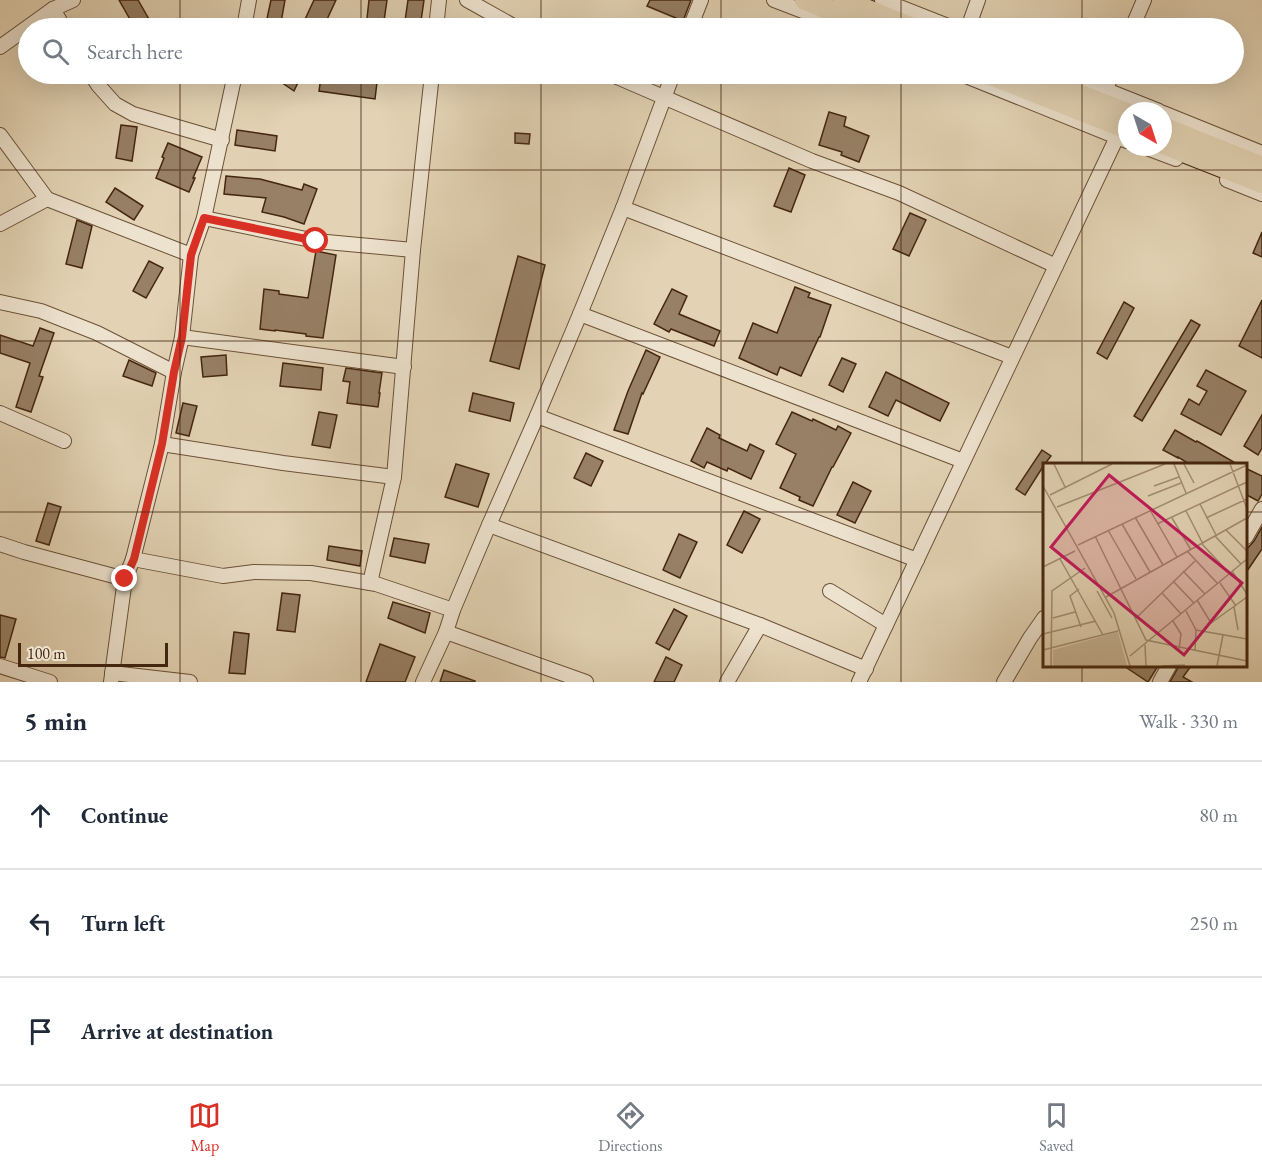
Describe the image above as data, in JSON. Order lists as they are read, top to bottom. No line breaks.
{"scale_bar":"100 m","north":"bottom right","page":{"search":"Search here","scale":"100 m","heading":["5 min","Walk · 330 m"],"list":[["Continue","80 m"],["Turn left","250 m"],"Arrive at destination"],"nav":["Map","Directions","Saved"]}}
